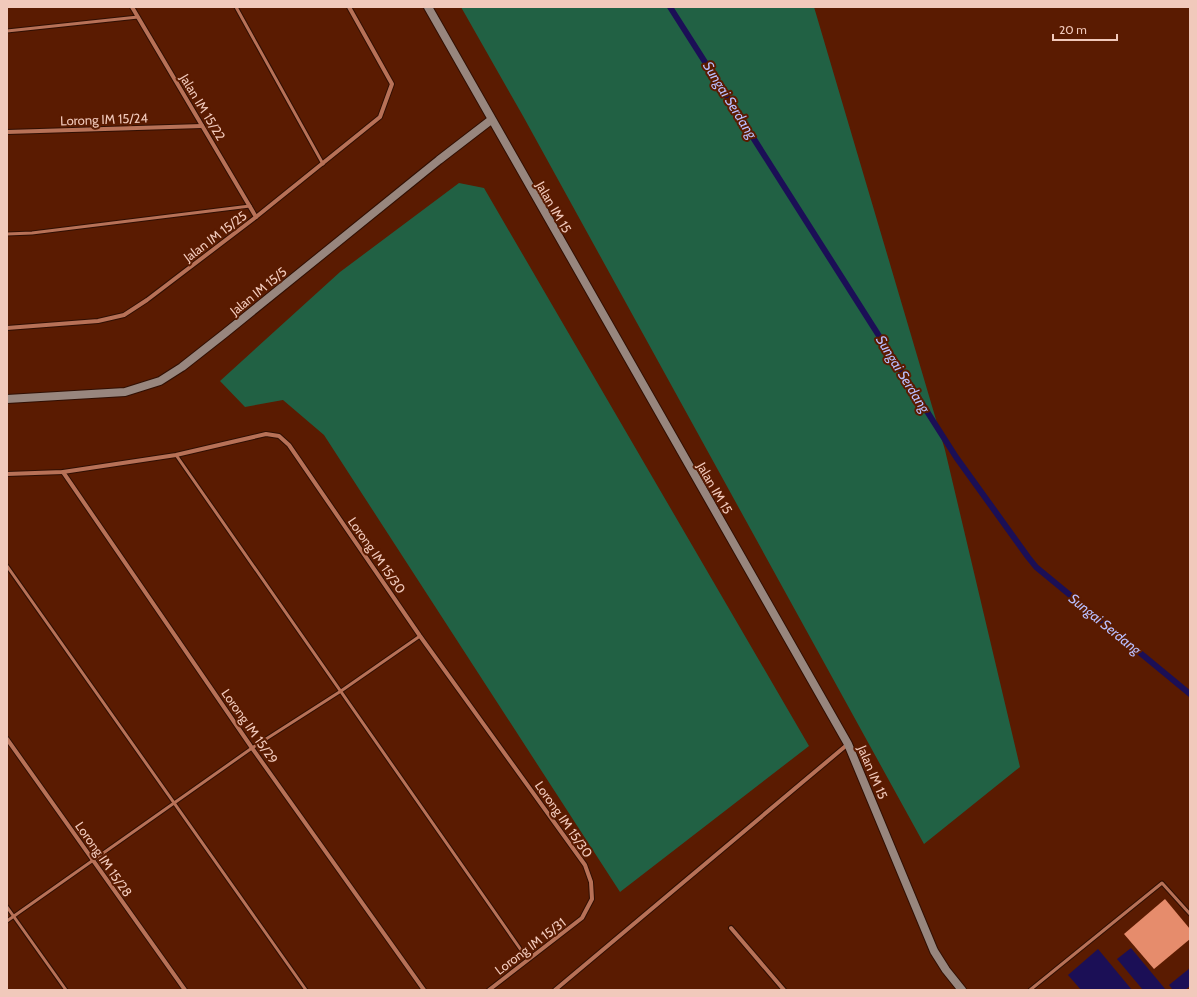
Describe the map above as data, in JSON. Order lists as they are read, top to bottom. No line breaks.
{"streets":{"street":["Jalan IM 15/22","Lorong IM 15/24","Jalan IM 15","Jalan IM 15/25","Jalan IM 15/5","Lorong IM 15/30","Lorong IM 15/29","Lorong IM 15/28","Lorong IM 15/31"]},"crossings":[["Jalan IM 15/22","Lorong IM 15/24"],["Jalan IM 15/22","Jalan IM 15/25"],["Jalan IM 15","Jalan IM 15/5"],["Lorong IM 15/30","Lorong IM 15/29"],["Lorong IM 15/30","Lorong IM 15/31"]],"water":["Sungai Serdang"],"scale_bar":"20 m"}
